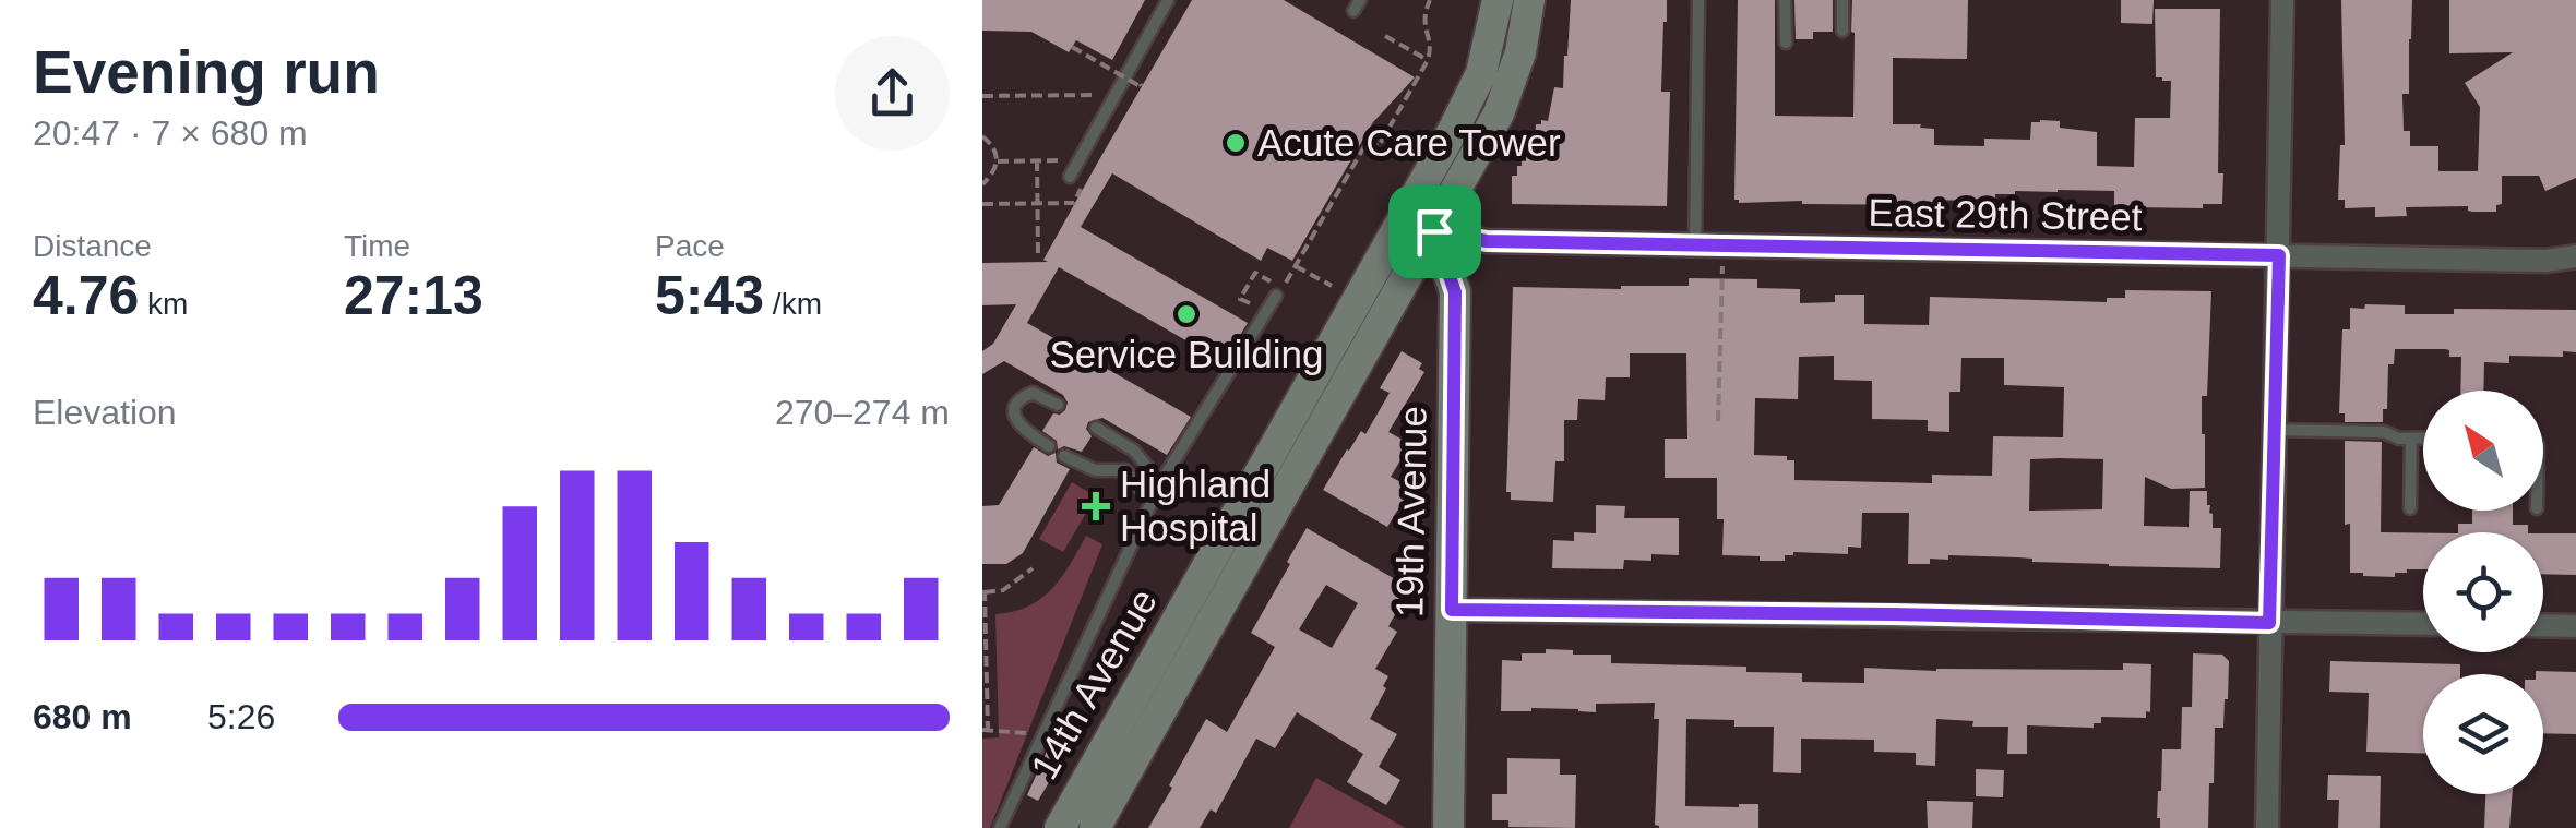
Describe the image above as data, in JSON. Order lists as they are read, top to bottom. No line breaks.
{"streets":{"main road":["19th Avenue","14th Avenue"],"street":["East 29th Street"]},"crossings":[["East 29th Street","19th Avenue"],["East 29th Street","14th Avenue"],["19th Avenue","14th Avenue"]],"places":{"other":["Acute Care Tower","Service Building"],"health":["Highland Hospital"]},"north":"top left","page":{"heading":["Evening run","20:47 · 7 × 680 m"],"stats":[["Distance","4.76 km"],["Time","27:13"],["Pace","5:43 /km"]],"chart":["Elevation","270–274 m"],"list":[{"name":"680 m","note":"5:26"}]}}
